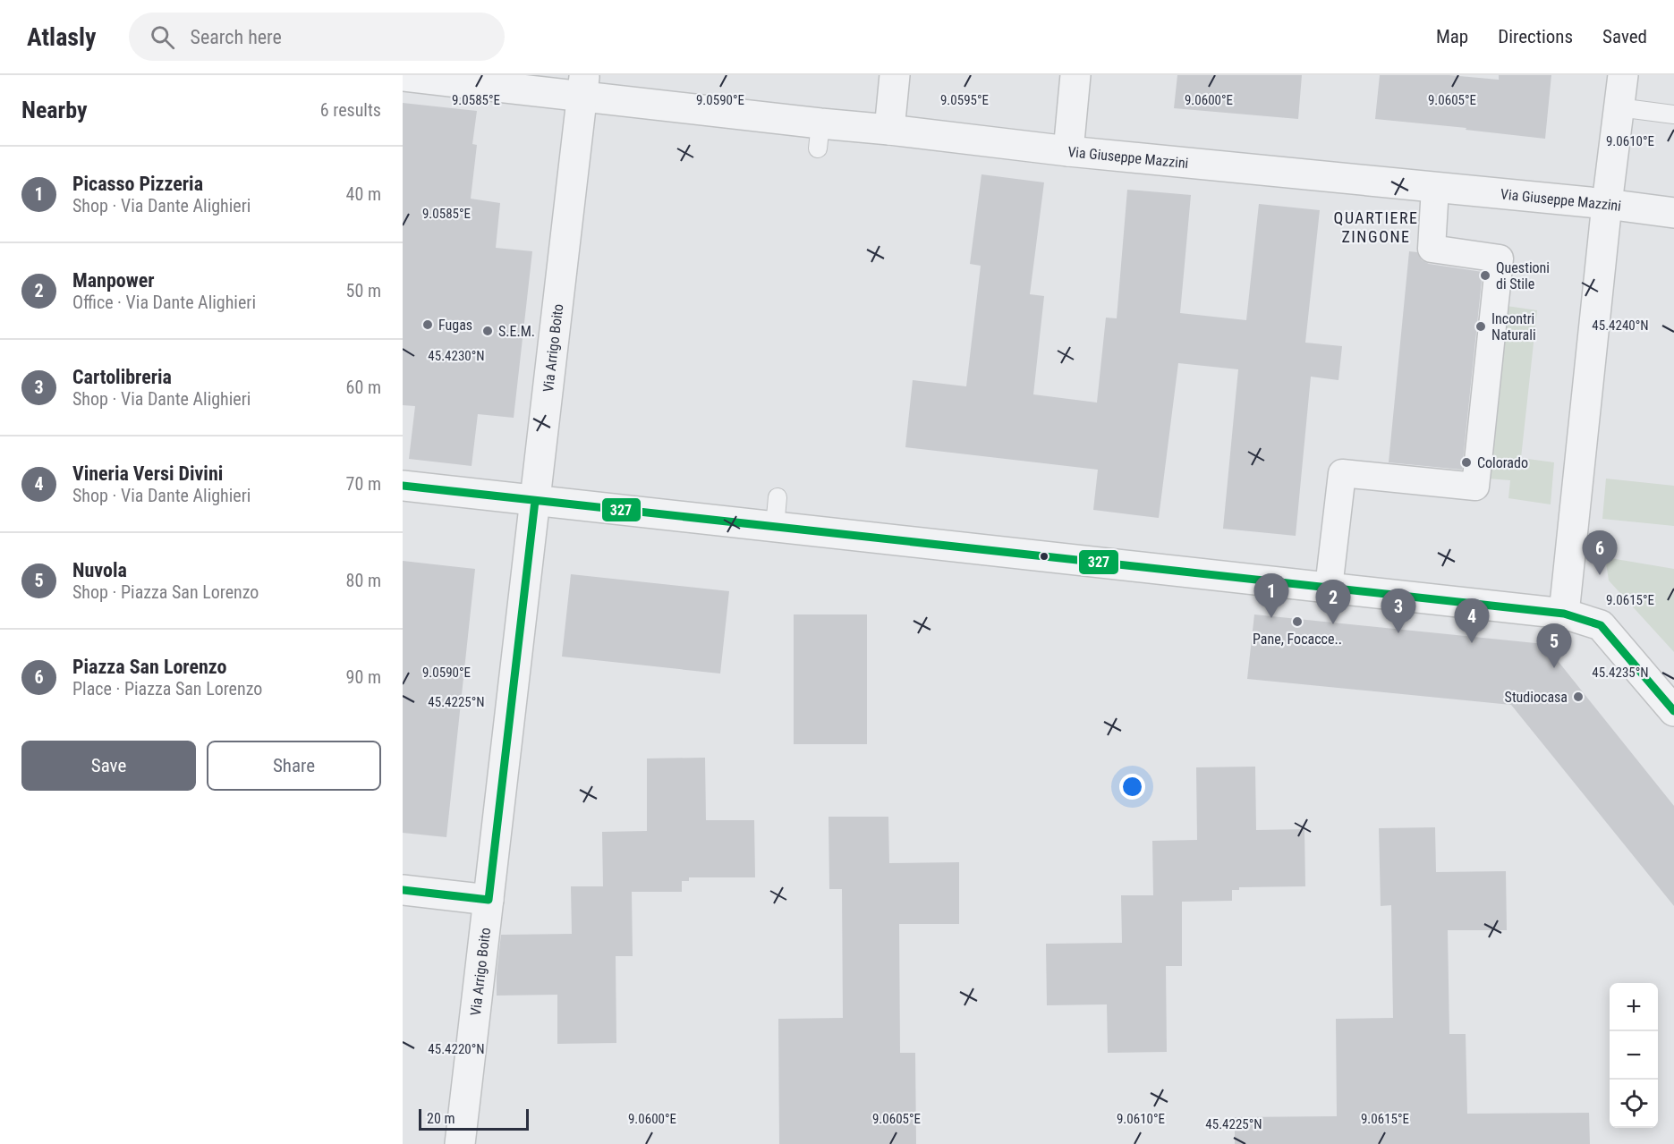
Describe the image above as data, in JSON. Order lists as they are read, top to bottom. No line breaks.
{"streets":{"street":["Via Giuseppe Mazzini","Via Arrigo Boito"]},"crossings":[["Via Giuseppe Mazzini","Via Arrigo Boito"]],"districts":["QUARTIERE ZINGONE"],"places":["Questioni di Stile","Fugas","Incontri Naturali","S.E.M.","Colorado","Pane, Focacce..","Studiocasa"],"lines":["transit line 327"],"scale_bar":"20 m","page":{"header":"Atlasly","search":"Search here","nav":["Map","Directions","Saved"],"heading":["Nearby","6 results"],"list":[{"mark":"1","name":"Picasso Pizzeria","note":"Shop · Via Dante Alighieri","value":"40 m"},{"mark":"2","name":"Manpower","note":"Office · Via Dante Alighieri","value":"50 m"},{"mark":"3","name":"Cartolibreria","note":"Shop · Via Dante Alighieri","value":"60 m"},{"mark":"4","name":"Vineria Versi Divini","note":"Shop · Via Dante Alighieri","value":"70 m"},{"mark":"5","name":"Nuvola","note":"Shop · Piazza San Lorenzo","value":"80 m"},{"mark":"6","name":"Piazza San Lorenzo","note":"Place · Piazza San Lorenzo","value":"90 m"}],"pins":["6","1","2","3","4","5"],"buttons":["Save","Share"],"map_buttons":["+","−"],"scale":"20 m"},"coordinates":["9.0585°E","9.0590°E","9.0595°E","9.0600°E","9.0605°E","9.0610°E","45.4240°N","45.4230°N","9.0615°E","45.4235°N","45.4225°N","45.4220°N"]}
